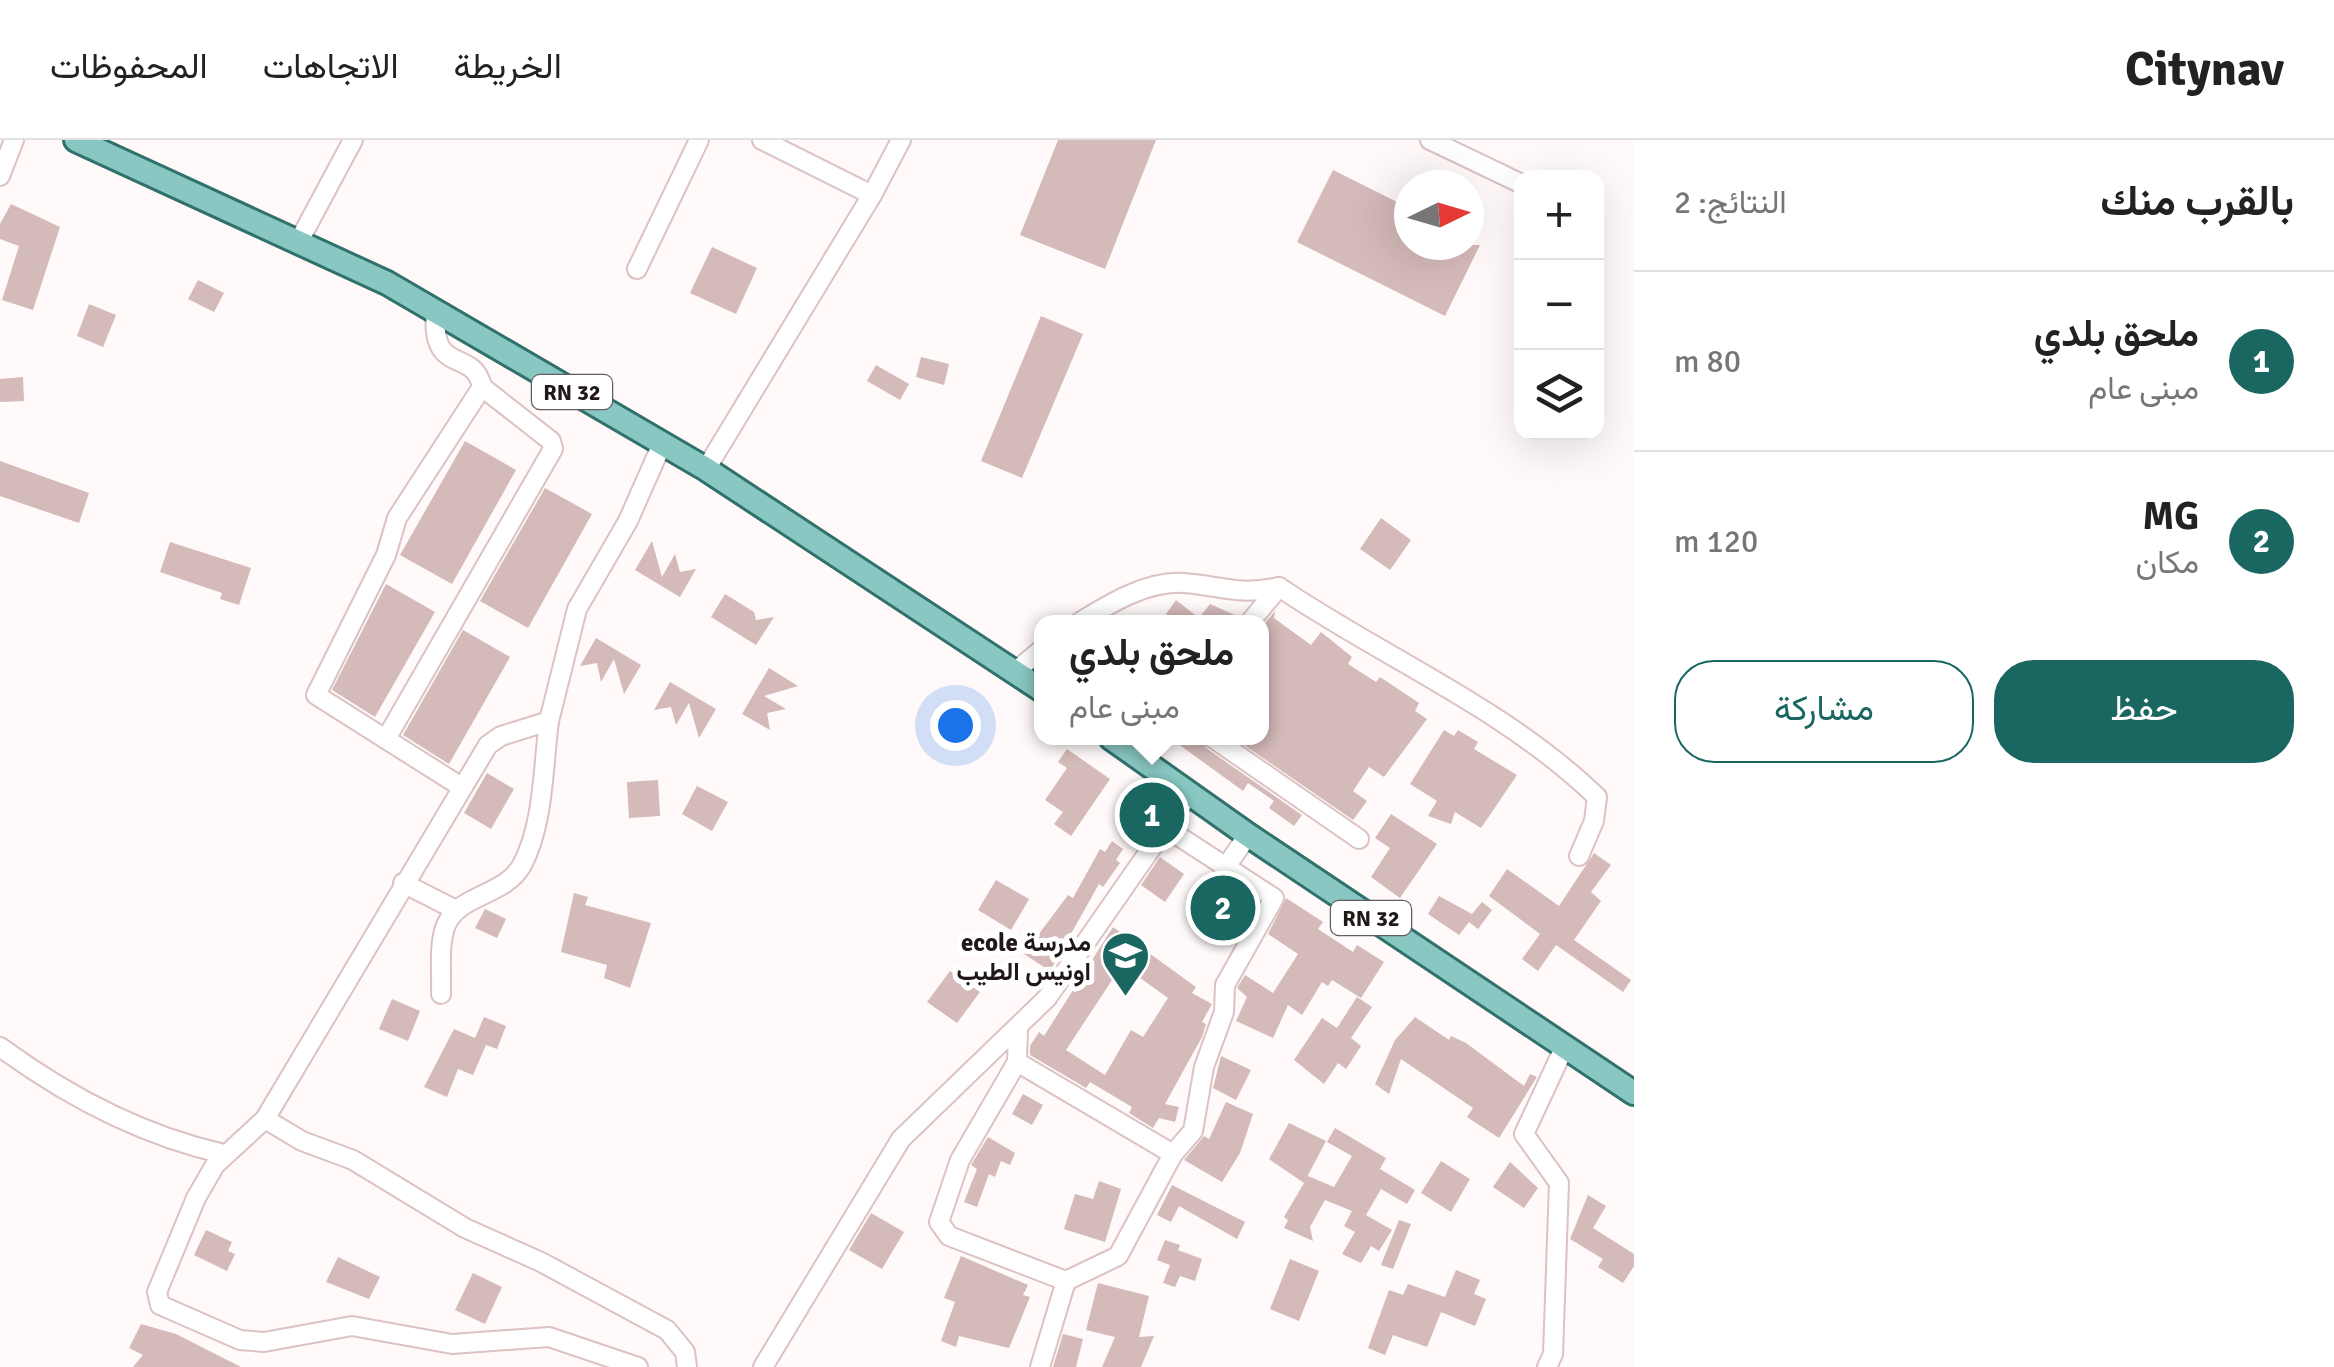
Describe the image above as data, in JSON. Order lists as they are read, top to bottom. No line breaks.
{"streets":{"main road":["RN 32"]},"places":{"school or university":["ecole مدرسة اونيس الطيب"]},"north":"right","page":{"header":"Citynav","nav":["الخريطة","الاتجاهات","المحفوظات"],"heading":["بالقرب منك","النتائج: 2"],"map_buttons":["+","−"],"list":[{"mark":"1","name":"ملحق بلدي","note":"مبنى عام","value":"80 m"},{"mark":"2","name":"MG","note":"مكان","value":"120 m"}],"popup":["ملحق بلدي","مبنى عام"],"buttons":["حفظ","مشاركة"],"pins":["1","2"]}}
